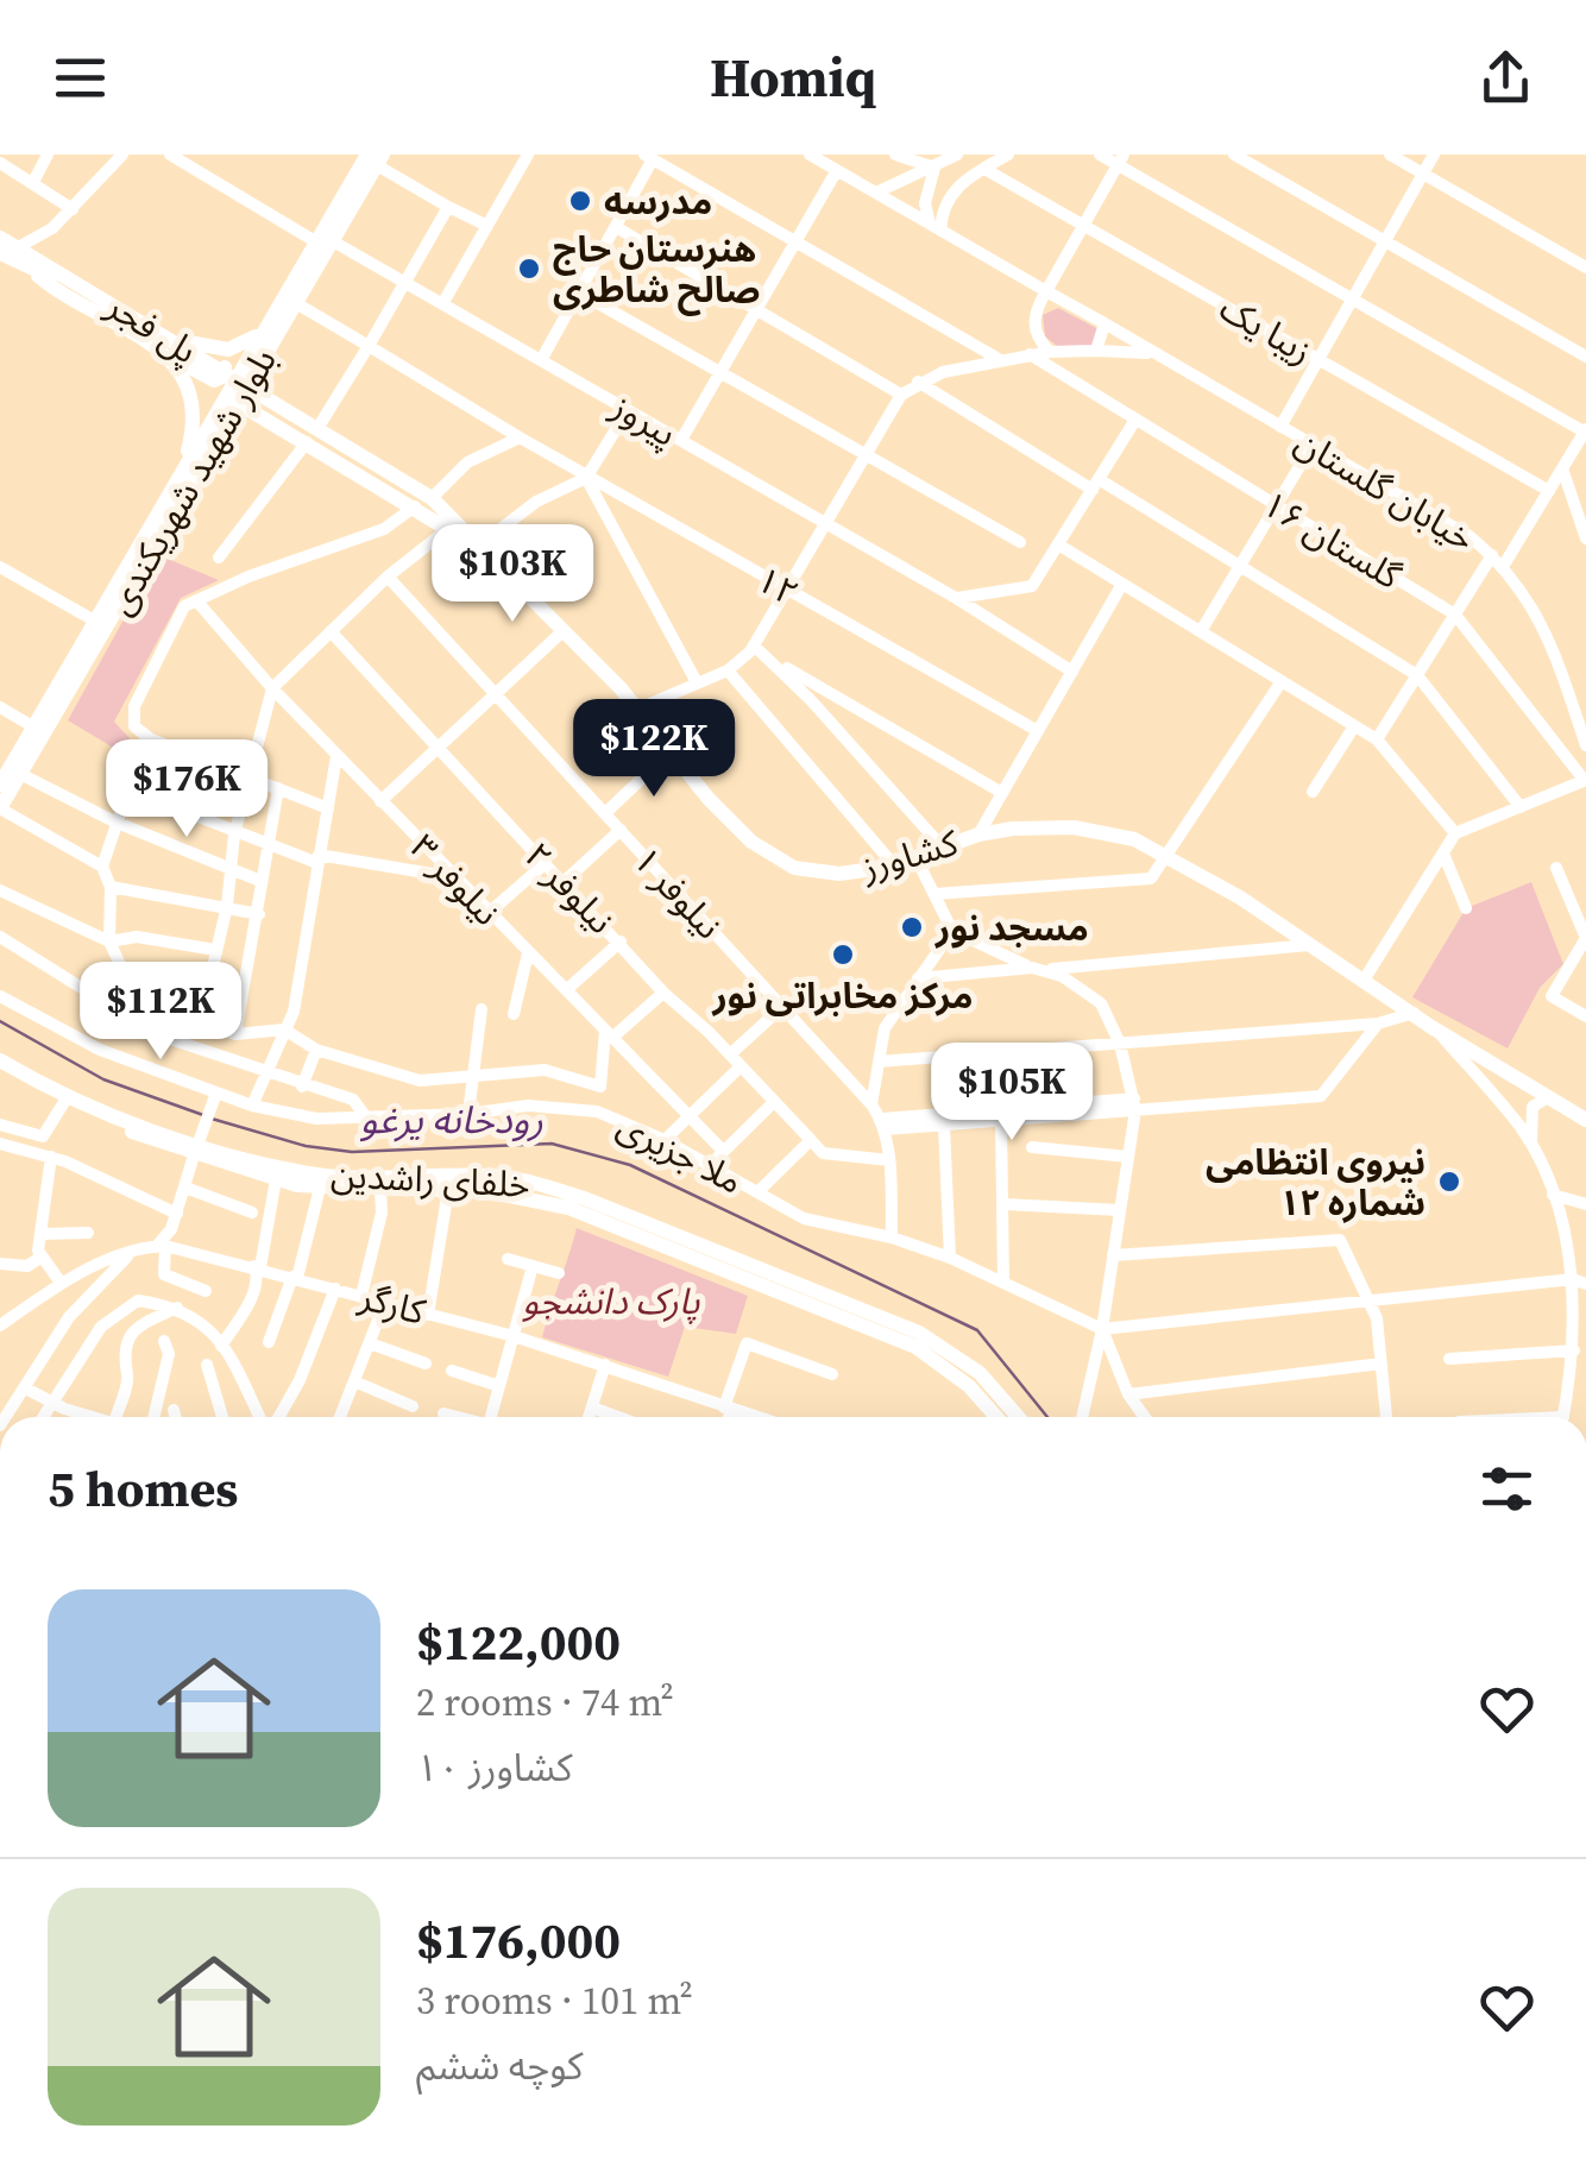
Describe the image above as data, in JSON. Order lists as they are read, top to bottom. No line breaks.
{"streets":{"main road":["پل فجر","بلوار شهید شهریکندی","کشاورز","خلفای راشدین"],"street":["زیبا یک","پیروز","خیابان گلستان","گلستان ۱۶","۱۲","نیلوفر ۳","نیلوفر ۲","نیلوفر ۱","ملا جزیری","کارگر"]},"crossings":[["پل فجر","کشاورز"],["پیروز","بلوار شهید شهریکندی"],["بلوار شهید شهریکندی","۱۲"]],"water":["رودخانه یرغو"],"parks":["پارک دانشجو"],"places":["مدرسه","هنرستان حاج صالح شاطری","مسجد نور","مرکز مخابراتی نور","نیروی انتظامی شماره ۱۲"],"page":{"header":"Homiq","price":["$103K","$122K","$176K","$112K","$105K"],"heading":"5 homes","list":[{"name":"$122,000","note":"2 rooms · 74 m² · کشاورز ۱۰"},{"name":"$176,000","note":"3 rooms · 101 m² · کوچه ششم"}]}}
